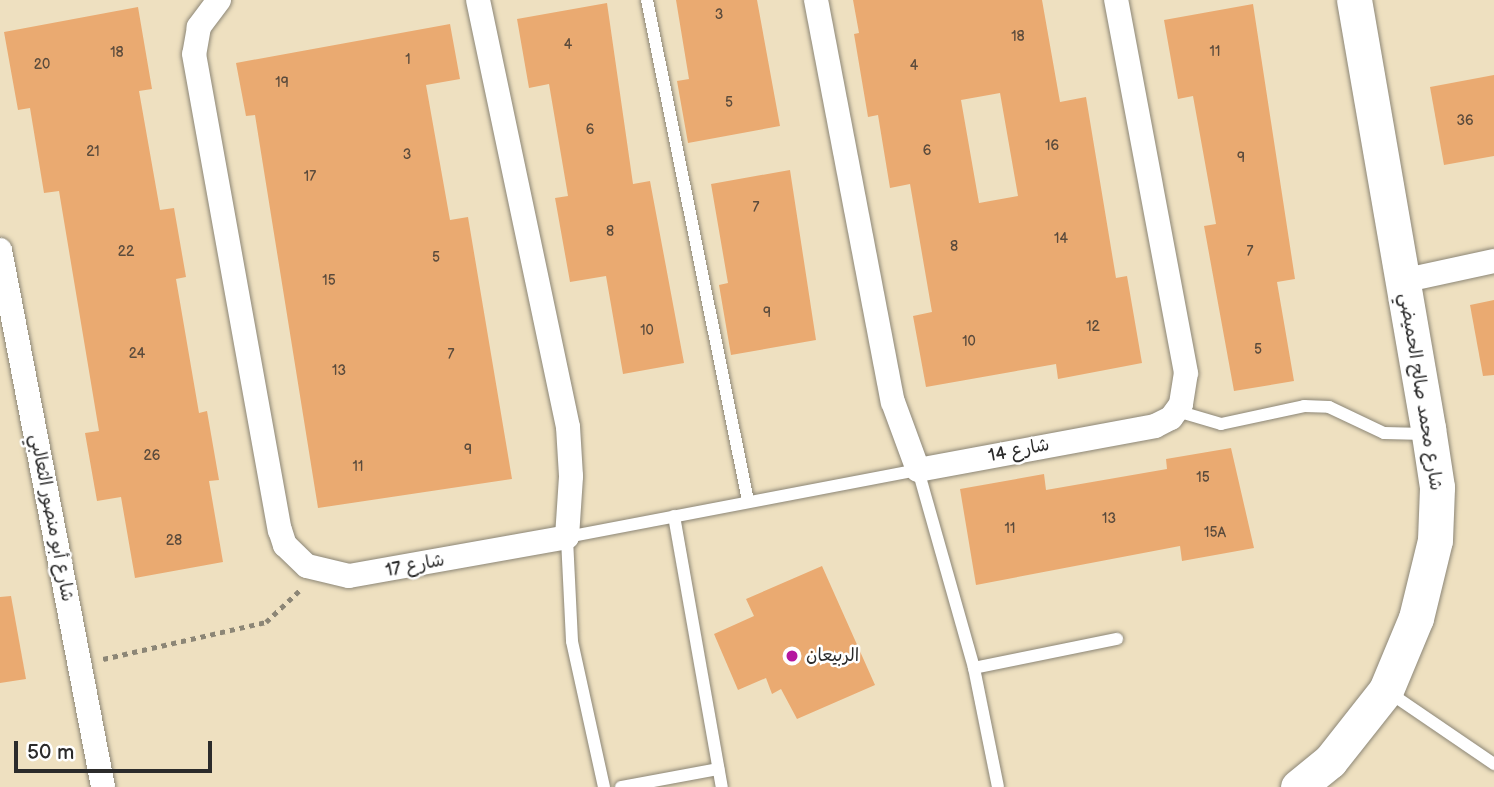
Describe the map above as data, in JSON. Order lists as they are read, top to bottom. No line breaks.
{"streets":{"street":["شارع محمد صالح الحميضي","شارع 14","شارع أبو منصور الثعالبي","شارع 17"]},"places":["الربيعان"],"house_numbers":["3","18","4","11","18","1","20","4","19","5","36","6","16","6","21","3","9","17","7","8","14","8","22","7","5","15","9","12","10","10","5","24","7","13","9","26","11","15","13","11","15A","28"],"scale_bar":"50 m"}
